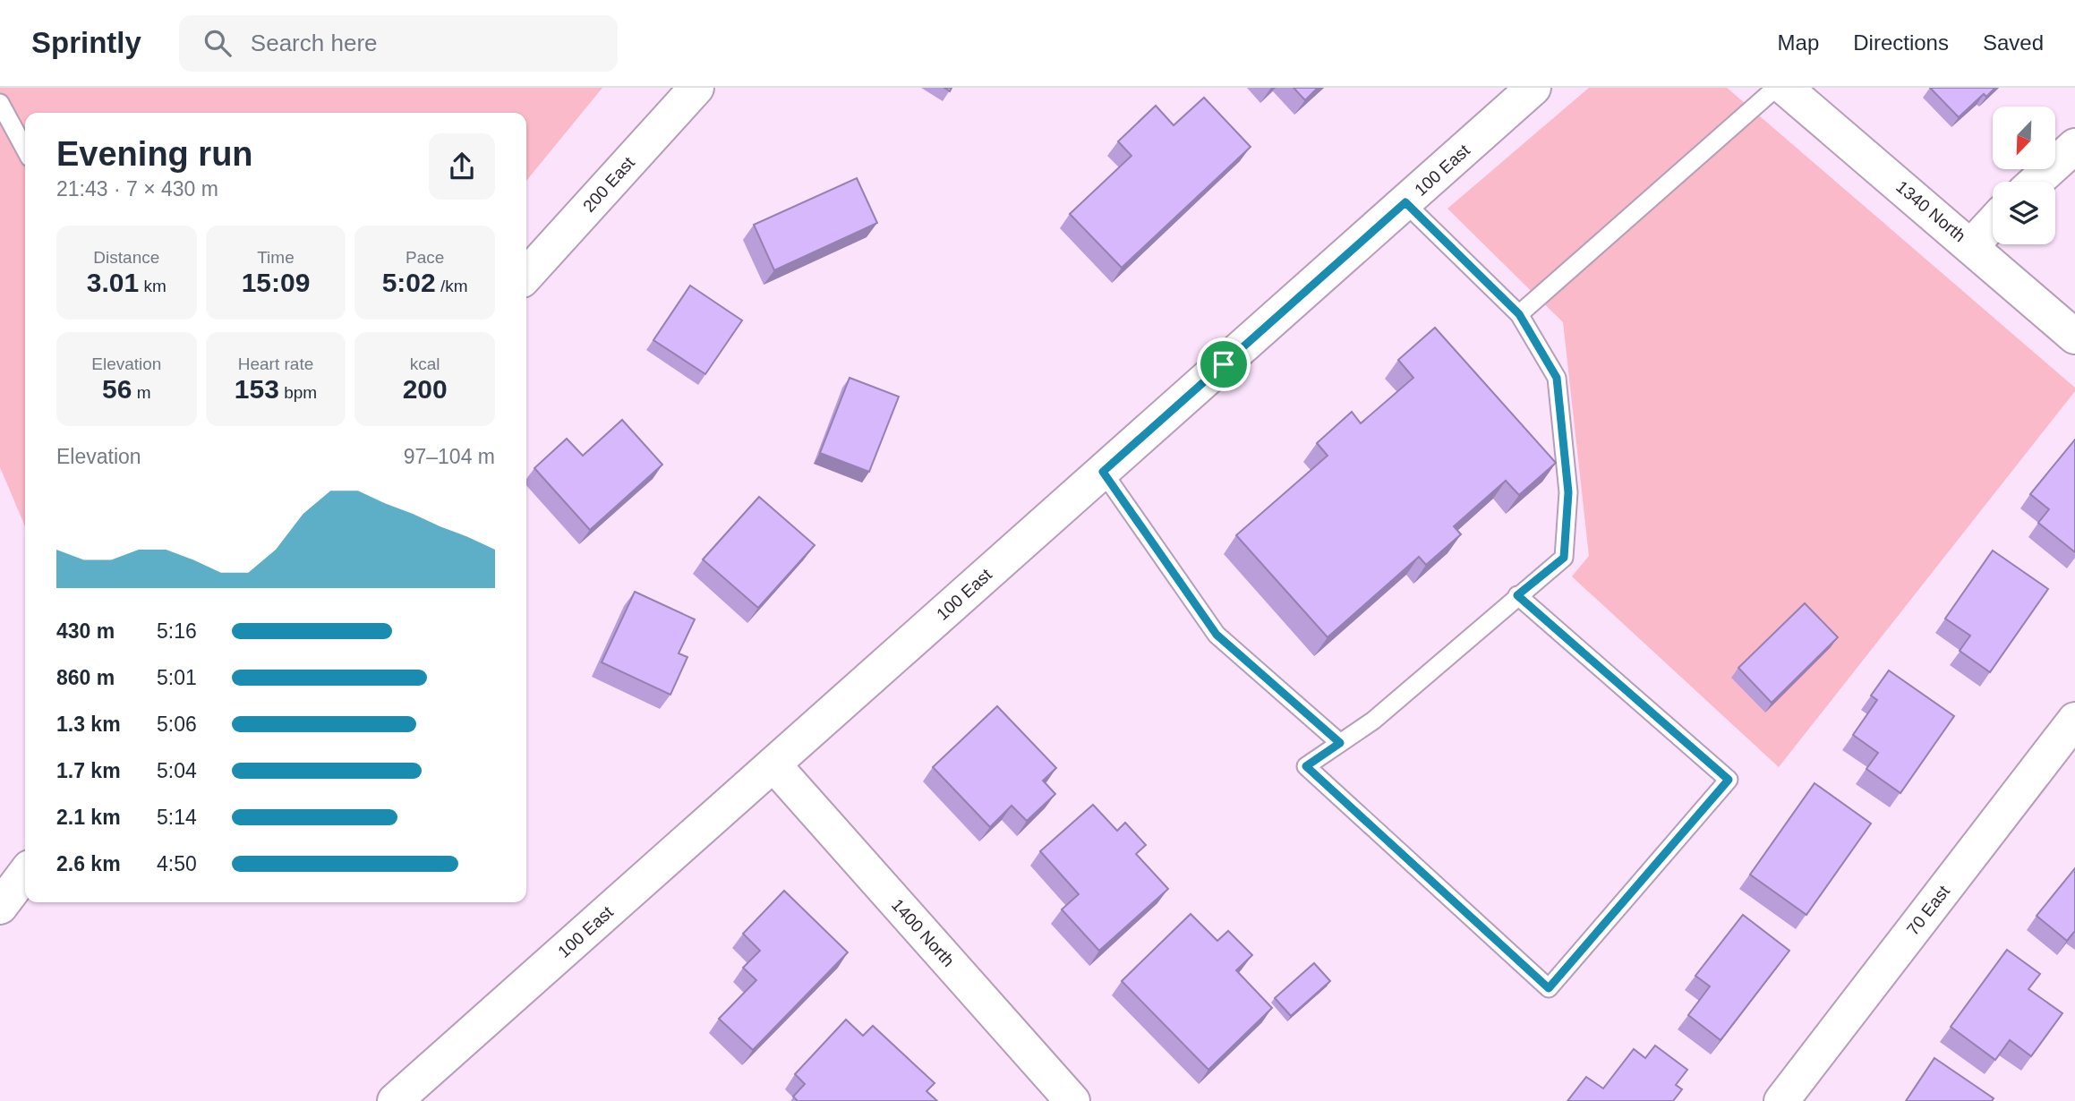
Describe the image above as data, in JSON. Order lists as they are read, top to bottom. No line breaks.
{"streets":{"street":["100 East","200 East","1340 North","70 East","1400 North"]},"crossings":[["100 East","1400 North"]],"north":"bottom left","page":{"header":"Sprintly","search":"Search here","nav":["Map","Directions","Saved"],"heading":["Evening run","21:43 · 7 × 430 m"],"stats":[["Distance","3.01 km"],["Time","15:09"],["Pace","5:02 /km"],["Elevation","56 m"],["Heart rate","153 bpm"],["kcal","200"]],"chart":["Elevation","97–104 m"],"list":[{"name":"430 m","note":"5:16"},{"name":"860 m","note":"5:01"},{"name":"1.3 km","note":"5:06"},{"name":"1.7 km","note":"5:04"},{"name":"2.1 km","note":"5:14"},{"name":"2.6 km","note":"4:50"}]}}
